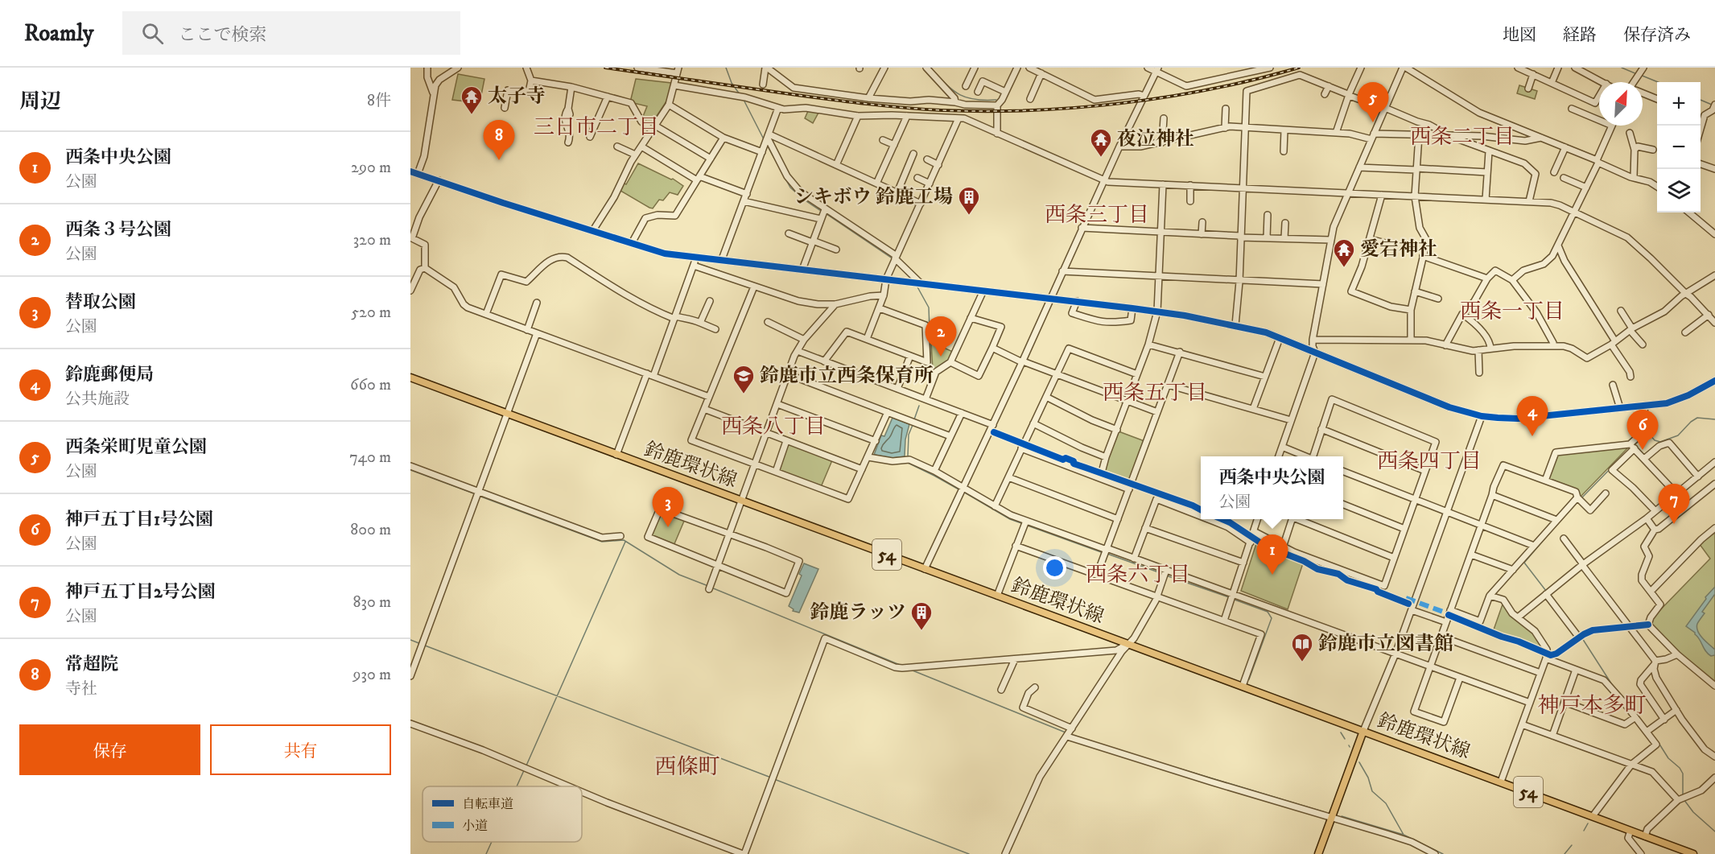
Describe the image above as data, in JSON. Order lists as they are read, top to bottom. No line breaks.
{"streets":{"main road":["鈴鹿環状線","54"]},"districts":["三日市二丁目","西条二丁目","西条三丁目","西条一丁目","西条五丁目","西条八丁目","西条四丁目","西条六丁目","神戸本多町","西條町"],"places":{"temple":["太子寺","夜泣神社","愛宕神社"],"building":["シキボウ 鈴鹿工場","鈴鹿ラッツ"],"school or university":["鈴鹿市立西条保育所"],"library":["鈴鹿市立図書館"]},"legend":["自転車道","小道"],"north":"top right","page":{"header":"Roamly","search":"ここで検索","nav":["地図","経路","保存済み"],"heading":["周辺","8件"],"map_buttons":["+","−"],"pins":["5","8","2","4","6","7","3","1"],"list":[{"mark":"1","name":"西条中央公園","note":"公園","value":"290 m"},{"mark":"2","name":"西条３号公園","note":"公園","value":"320 m"},{"mark":"3","name":"替取公園","note":"公園","value":"520 m"},{"mark":"4","name":"鈴鹿郵便局","note":"公共施設","value":"660 m"},{"mark":"5","name":"西条栄町児童公園","note":"公園","value":"740 m"},{"mark":"6","name":"神戸五丁目1号公園","note":"公園","value":"800 m"},{"mark":"7","name":"神戸五丁目2号公園","note":"公園","value":"830 m"},{"mark":"8","name":"常超院","note":"寺社","value":"930 m"}],"popup":["西条中央公園","公園"],"buttons":["保存","共有"]}}
